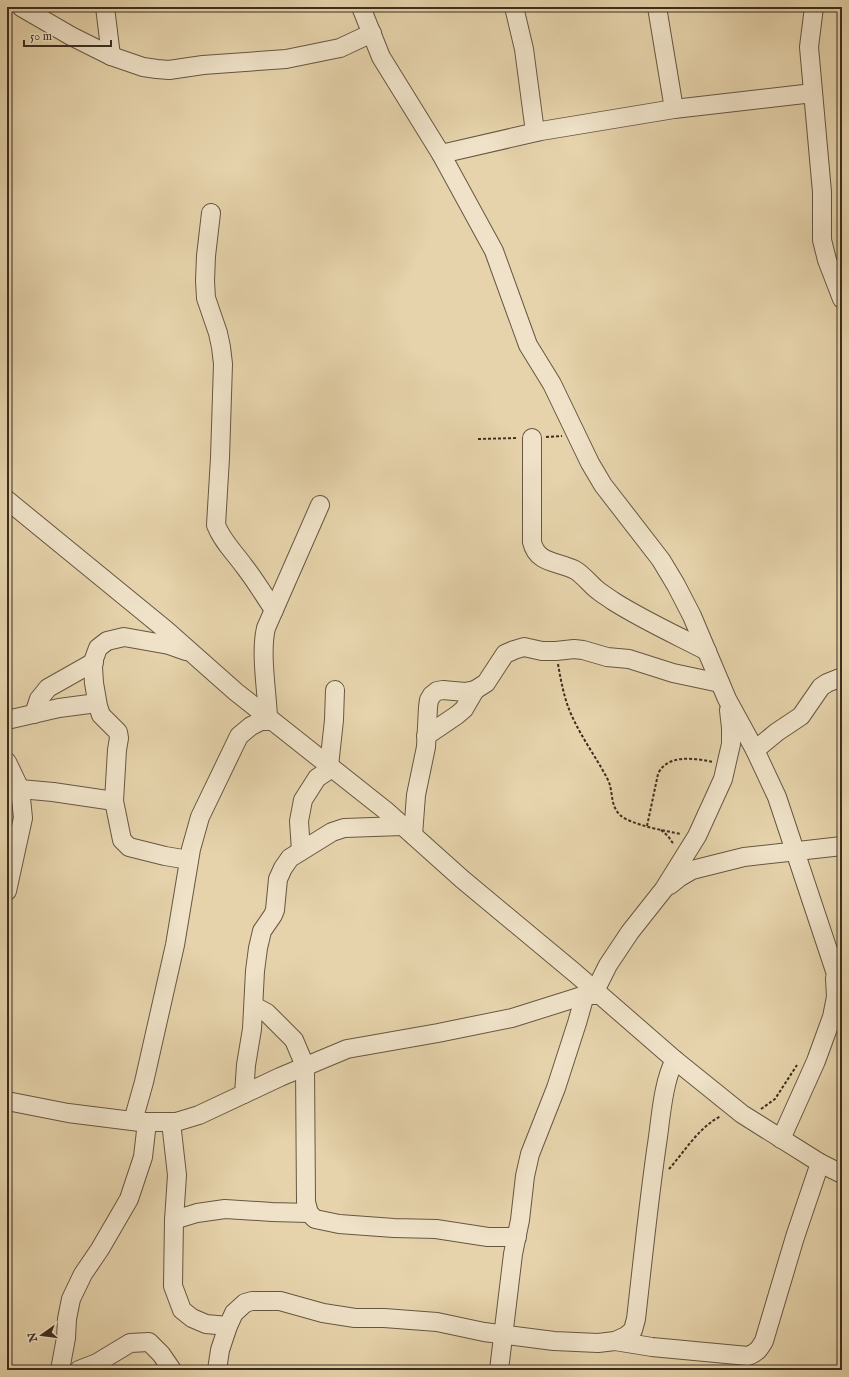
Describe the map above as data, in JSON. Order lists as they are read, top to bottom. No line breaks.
{"scale_bar":"50 m","north":"left"}
